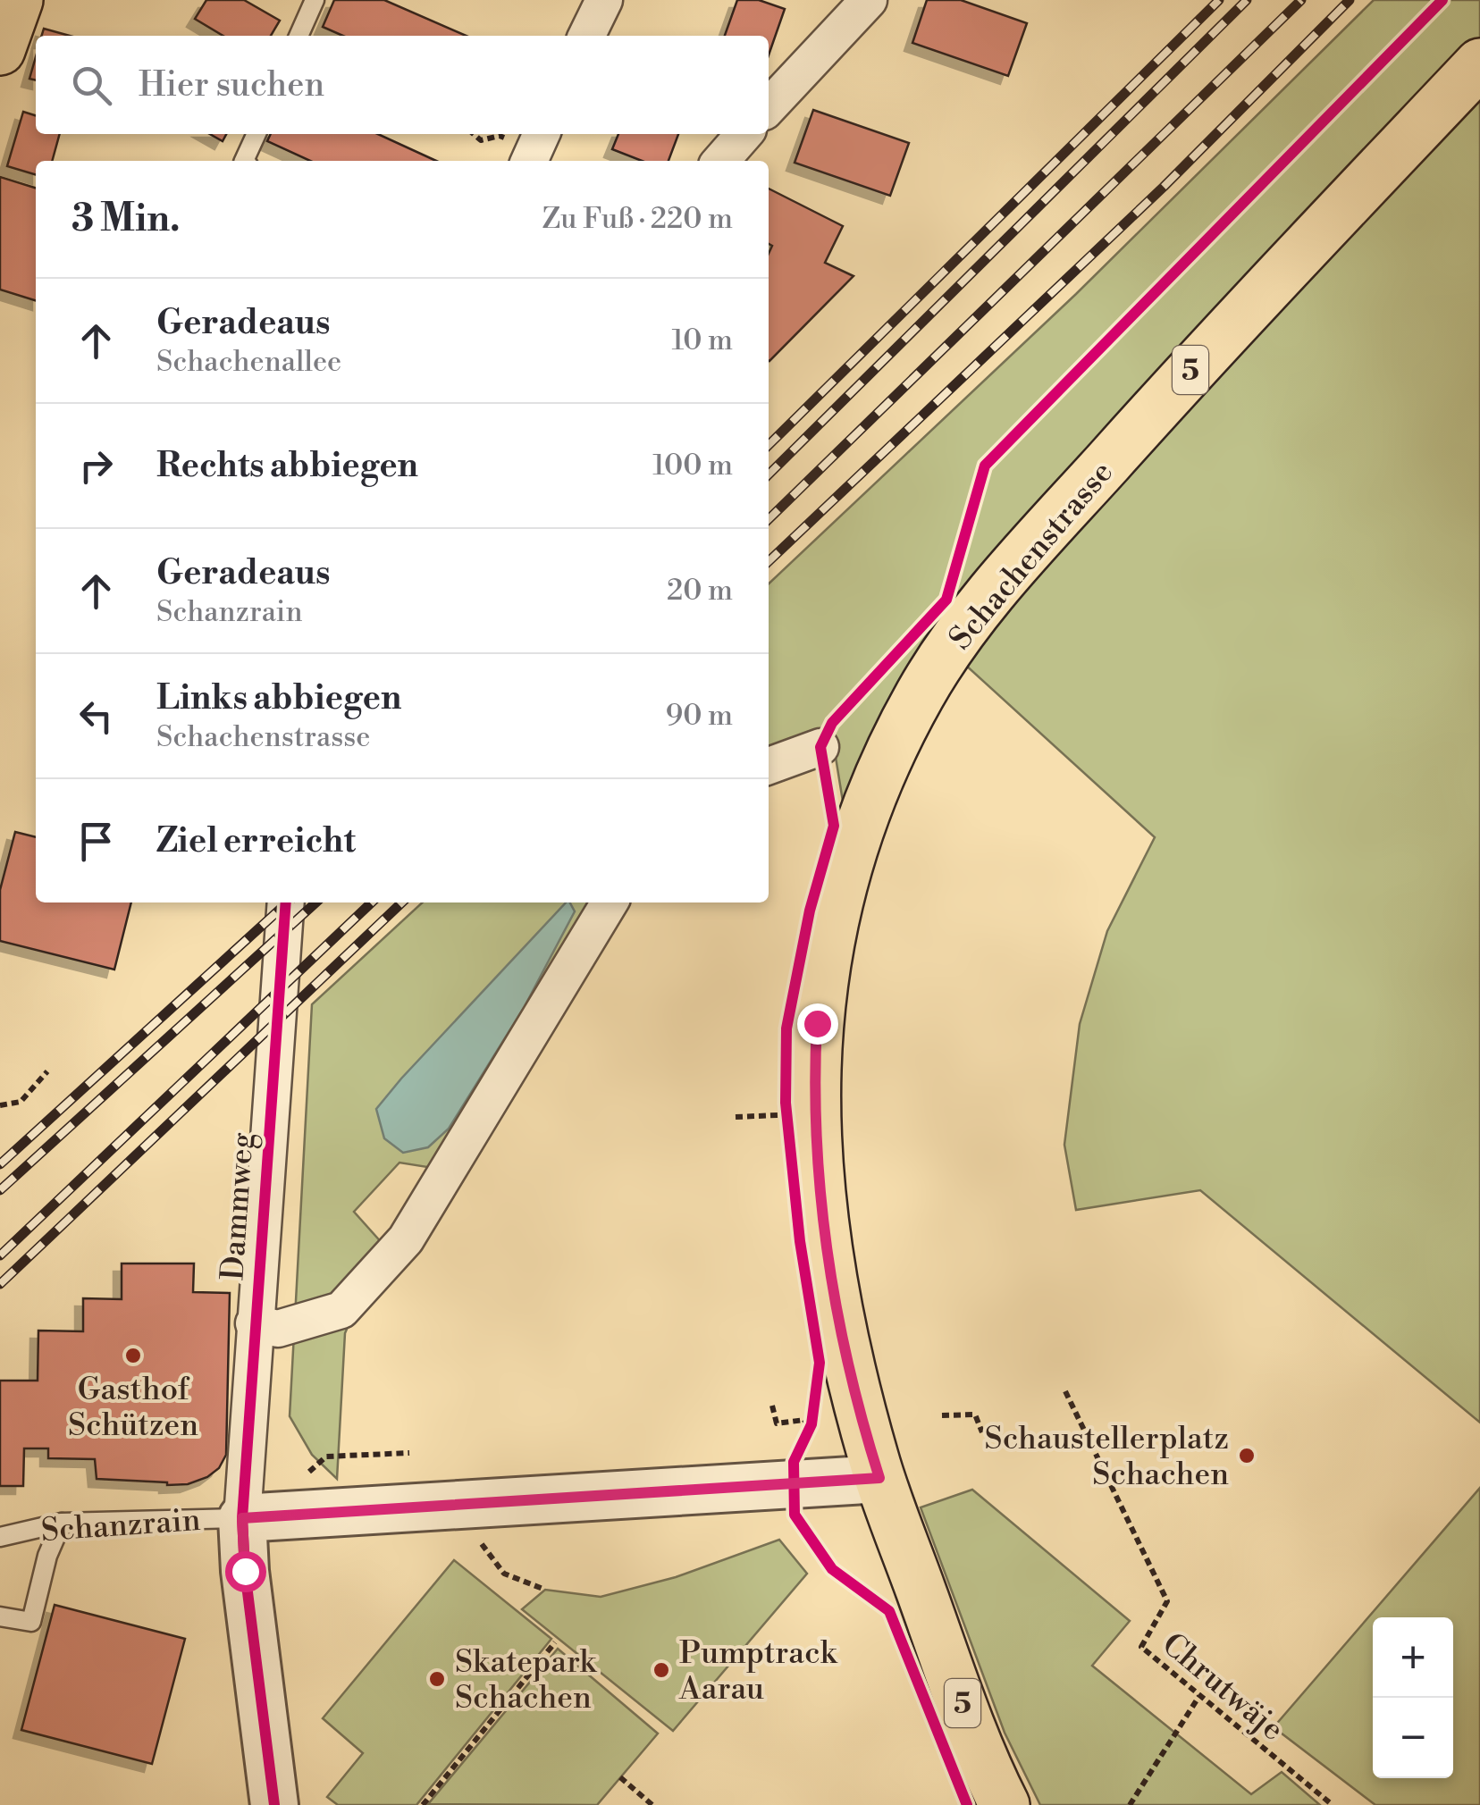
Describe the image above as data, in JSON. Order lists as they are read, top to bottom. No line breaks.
{"streets":{"main road":["5","Schachenstrasse"],"street":["Dammweg"],"lane":["Schanzrain"],"path":["Chrutwäje"]},"crossings":[["5","Schachenstrasse"],["Dammweg","Schanzrain"]],"places":["Gasthof Schützen","Schaustellerplatz Schachen","Pumptrack Aarau","Skatepark Schachen"],"page":{"search":"Hier suchen","heading":["3 Min.","Zu Fuß · 220 m"],"list":[["Geradeaus","Schachenallee","10 m"],["Rechts abbiegen","100 m"],["Geradeaus","Schanzrain","20 m"],["Links abbiegen","Schachenstrasse","90 m"],"Ziel erreicht"],"map_buttons":["+","−"]}}
